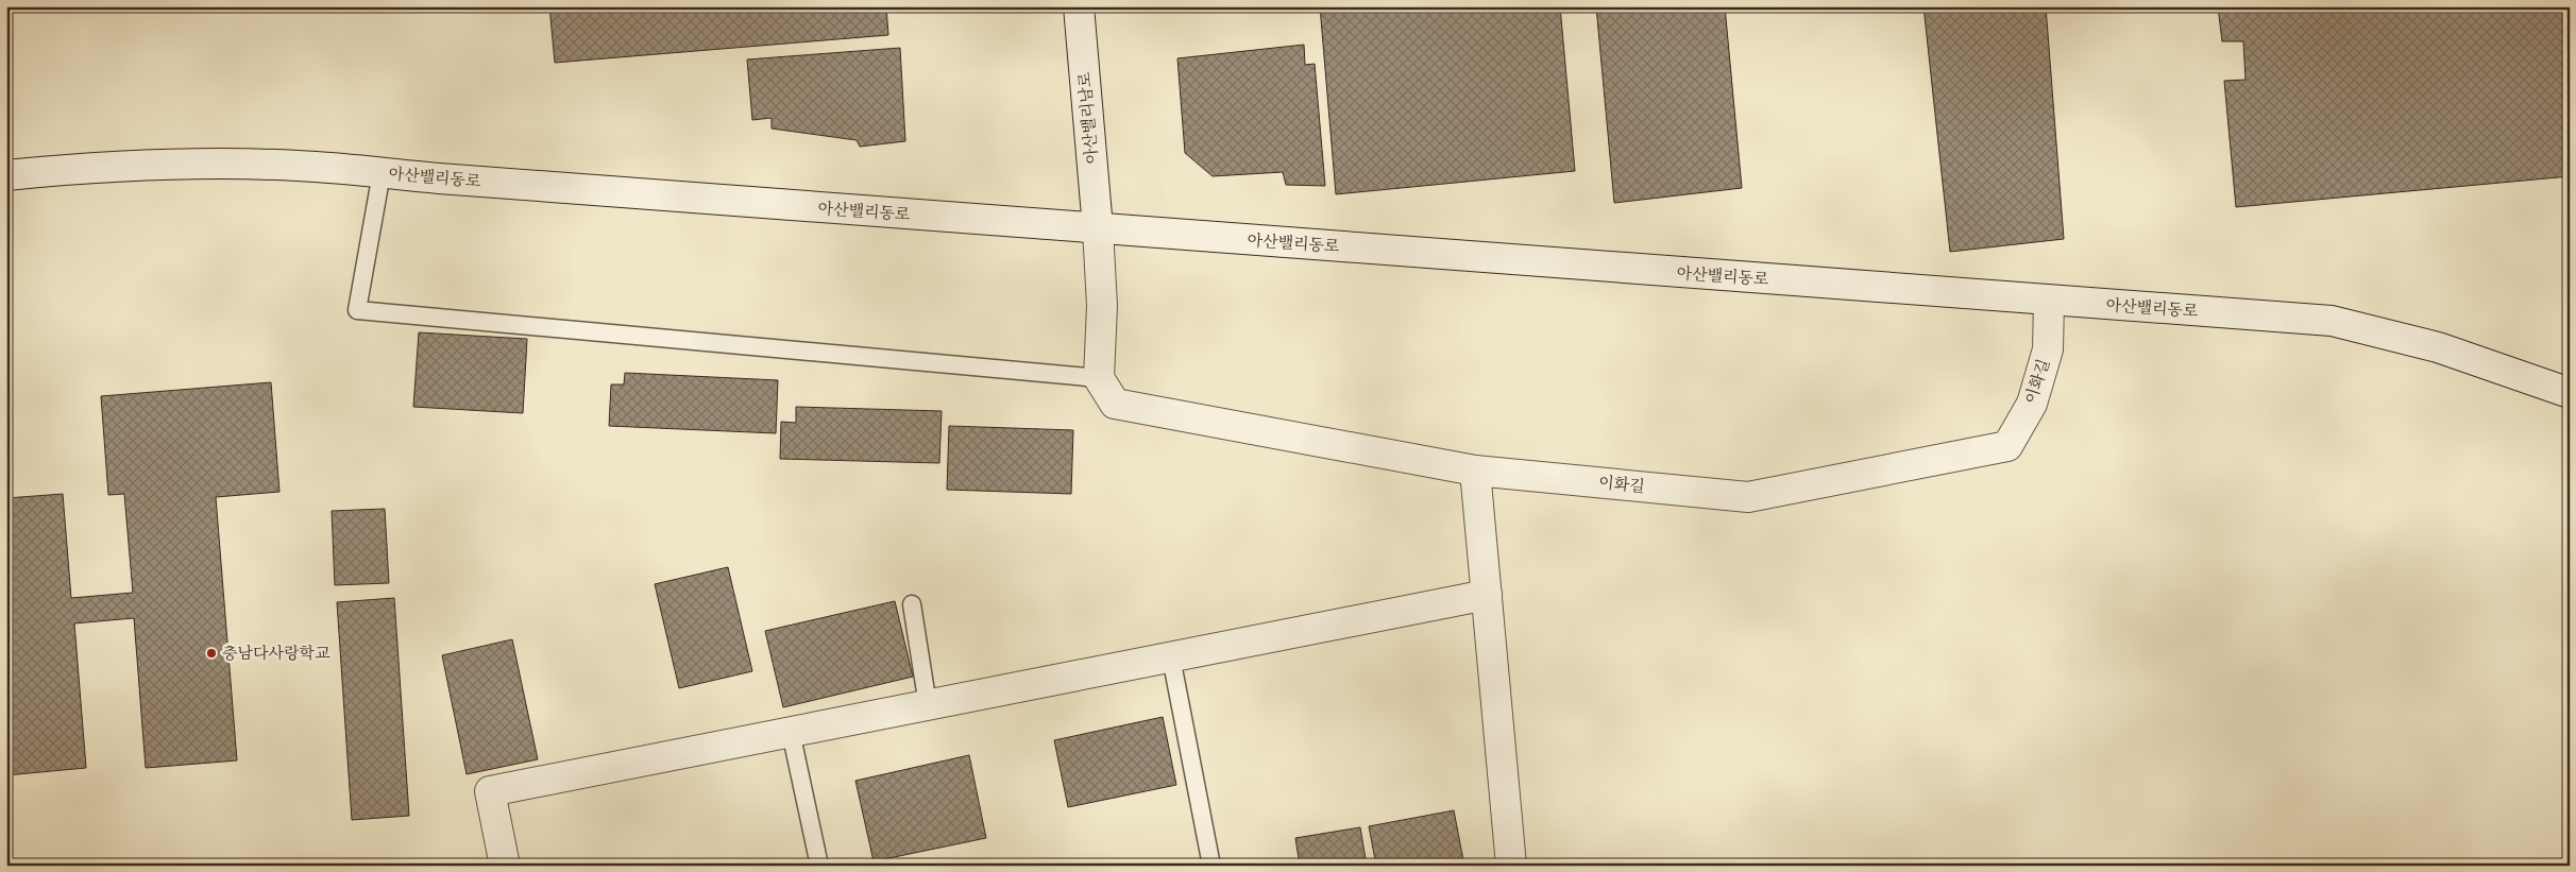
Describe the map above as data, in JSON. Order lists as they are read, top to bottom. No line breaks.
{"streets":{"street":["아산밸리남로","아산밸리동로","이화길"]},"crossings":[["아산밸리남로","아산밸리동로"],["아산밸리남로","이화길"],["아산밸리동로","이화길"]],"places":["충남다사랑학교"]}
